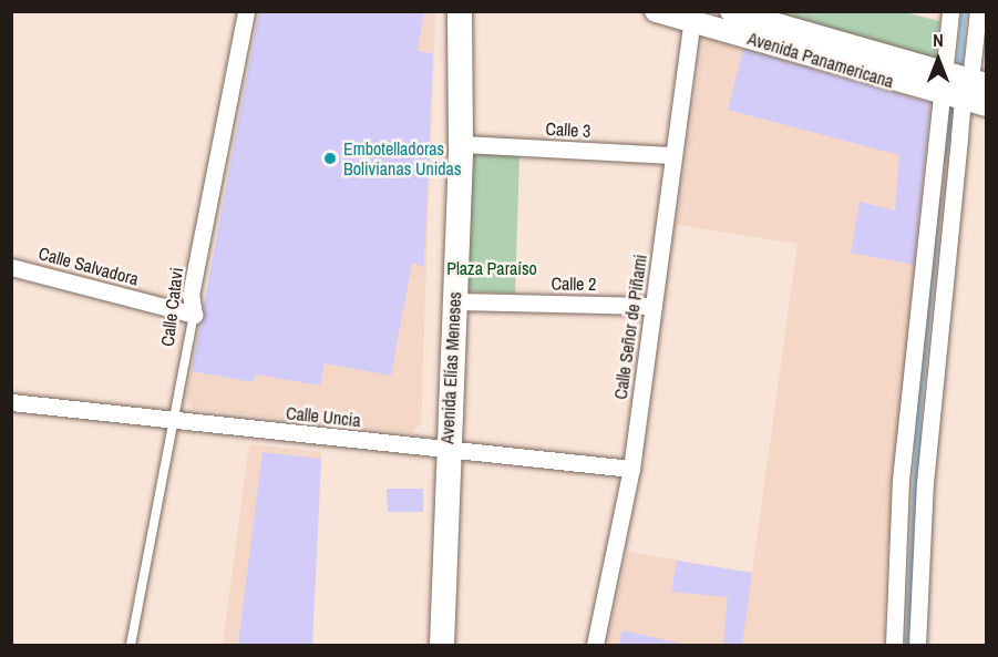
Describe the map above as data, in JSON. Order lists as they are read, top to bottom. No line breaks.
{"streets":{"main road":["Avenida Panamericana","Avenida Elías Meneses"],"street":["Calle 3","Calle Salvadora","Calle 2","Calle Catavi","Calle Señor de Piñami","Calle Uncia"]},"crossings":[["Avenida Panamericana","Calle Señor de Piñami"],["Calle 3","Calle Señor de Piñami"],["Calle 3","Avenida Elías Meneses"],["Calle Salvadora","Calle Catavi"],["Calle 2","Calle Señor de Piñami"],["Calle 2","Avenida Elías Meneses"],["Calle Catavi","Calle Uncia"],["Calle Señor de Piñami","Calle Uncia"],["Avenida Elías Meneses","Calle Uncia"]],"parks":["Plaza Paraíso"],"places":["Embotelladoras Bolivianas Unidas"],"north":"top"}
